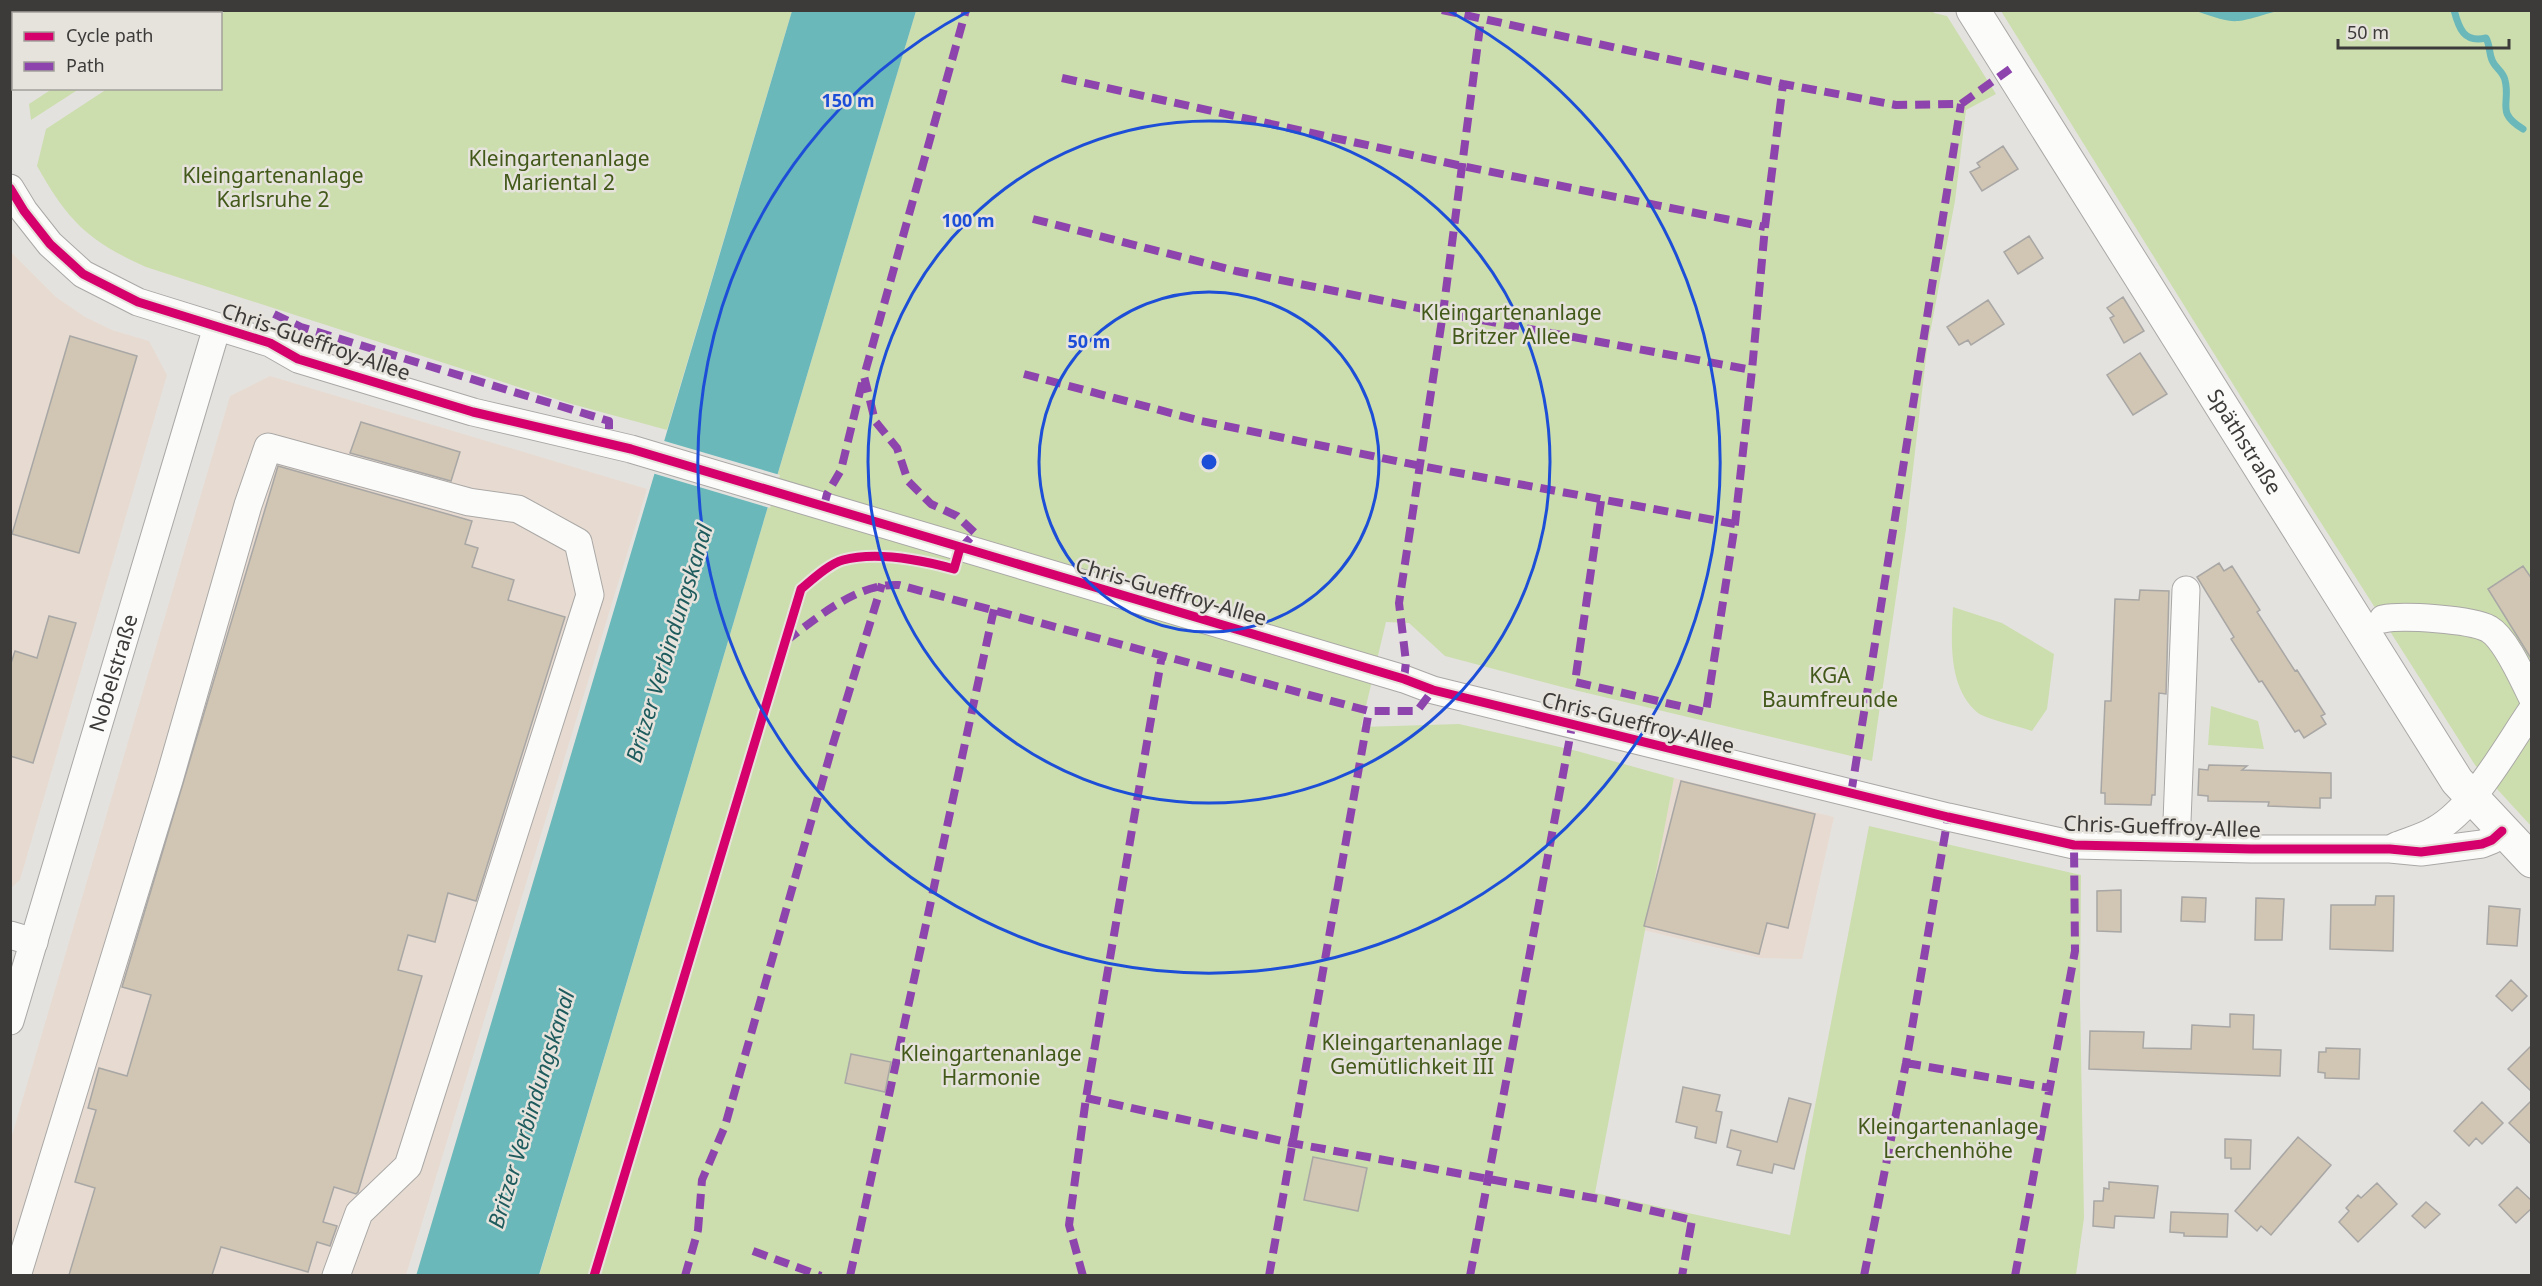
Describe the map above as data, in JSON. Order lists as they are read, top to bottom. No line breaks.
{"streets":{"main road":["Späthstraße"],"street":["Chris-Gueffroy-Allee","Nobelstraße"]},"crossings":[["Chris-Gueffroy-Allee","Späthstraße"],["Chris-Gueffroy-Allee","Nobelstraße"]],"water":["Britzer Verbindungskanal"],"parks":["Kleingartenanlage Mariental 2","Kleingartenanlage Karlsruhe 2","Kleingartenanlage Britzer Allee","KGA Baumfreunde","Kleingartenanlage Gemütlichkeit III","Kleingartenanlage Harmonie","Kleingartenanlage Lerchenhöhe"],"legend":["Cycle path","Path"],"scale_bar":"50 m","rings":["150 m","100 m","50 m"]}
